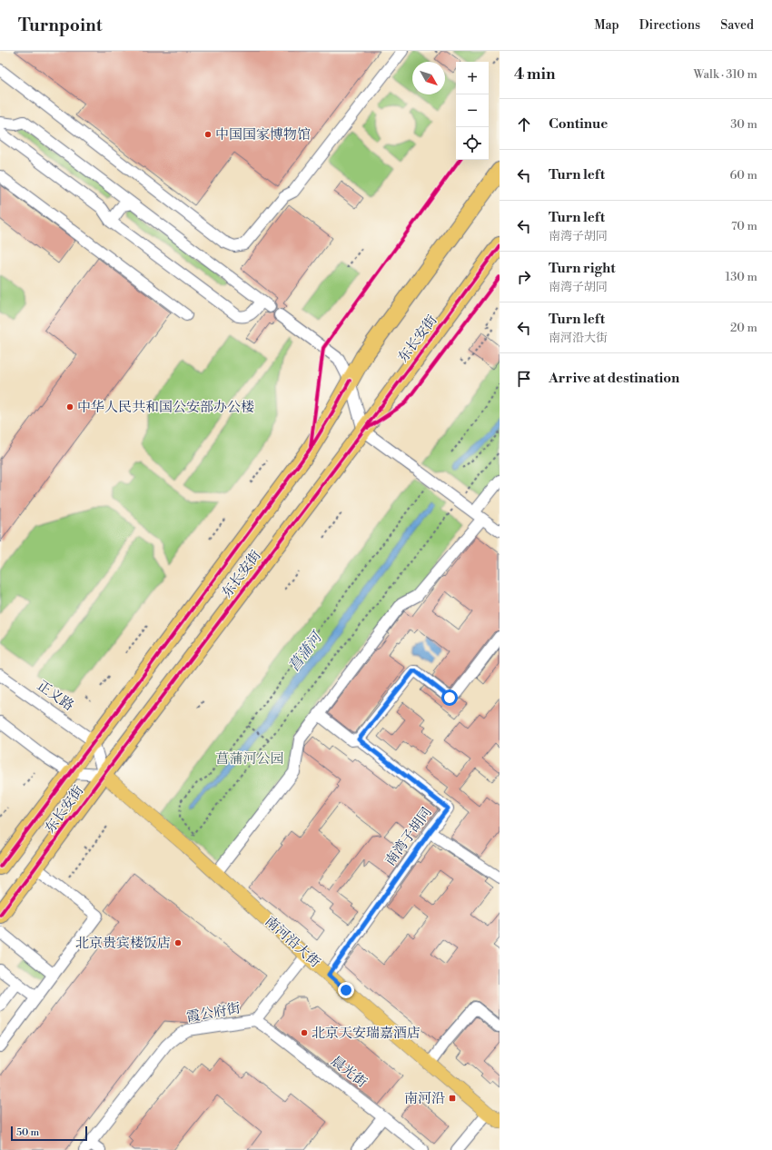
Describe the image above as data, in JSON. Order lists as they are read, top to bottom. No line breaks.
{"streets":{"highway":["东长安街"],"main road":["南河沿大街"],"street":["正义路","南湾子胡同","霞公府街","晨光街"]},"crossings":[["东长安街","正义路"],["东长安街","南河沿大街"],["南湾子胡同","南河沿大街"],["南河沿大街","霞公府街"],["霞公府街","晨光街"]],"water":["菖蒲河"],"parks":["菖蒲河公园"],"places":{"other":["中国国家博物馆","中华人民共和国公安部办公楼","北京贵宾楼饭店","北京天安瑞嘉酒店"],"transit":["南河沿"]},"scale_bar":"50 m","north":"bottom right","page":{"header":"Turnpoint","nav":["Map","Directions","Saved"],"heading":["4 min","Walk · 310 m"],"map_buttons":["+","−"],"list":[["Continue","30 m"],["Turn left","60 m"],["Turn left","南湾子胡同","70 m"],["Turn right","南湾子胡同","130 m"],["Turn left","南河沿大街","20 m"],"Arrive at destination"],"scale":"50 m"}}
